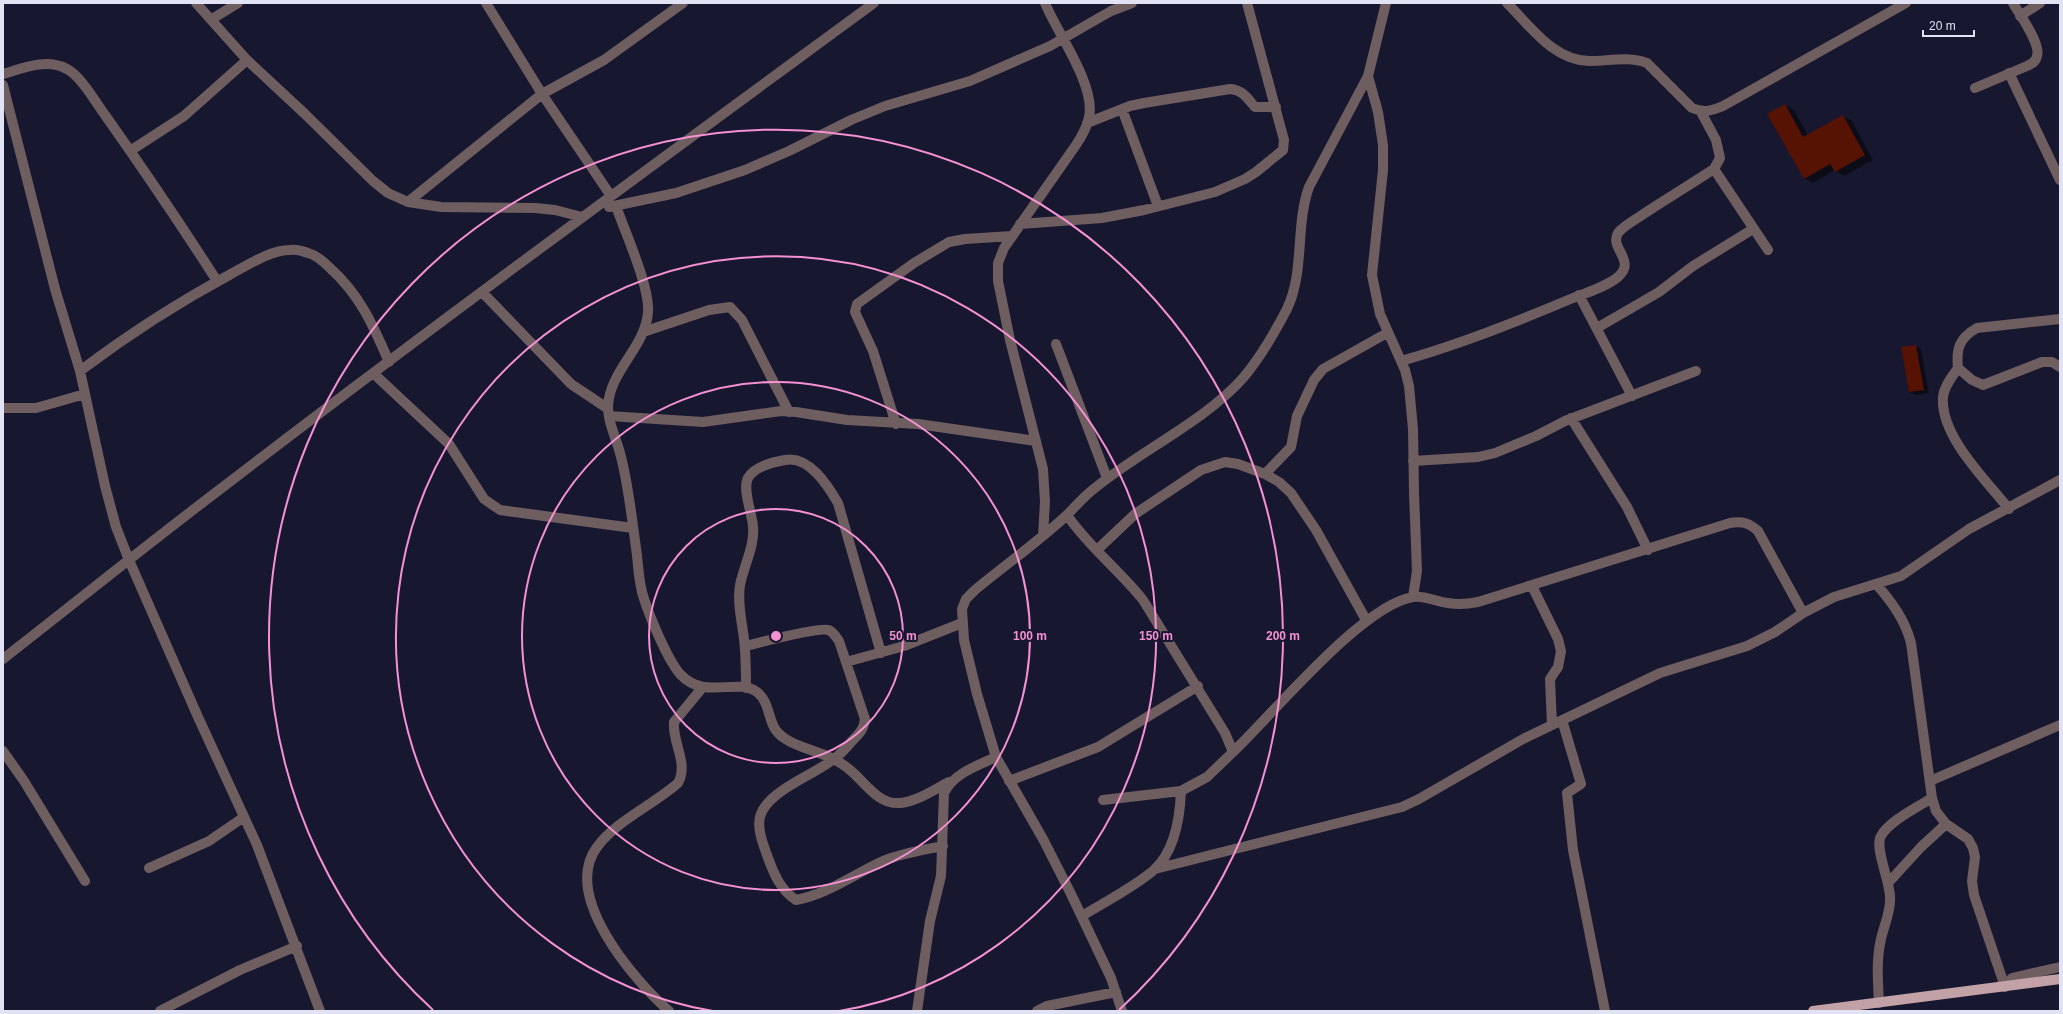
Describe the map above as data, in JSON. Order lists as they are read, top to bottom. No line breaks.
{"scale_bar":"20 m","rings":["50 m","100 m","150 m","200 m"]}
